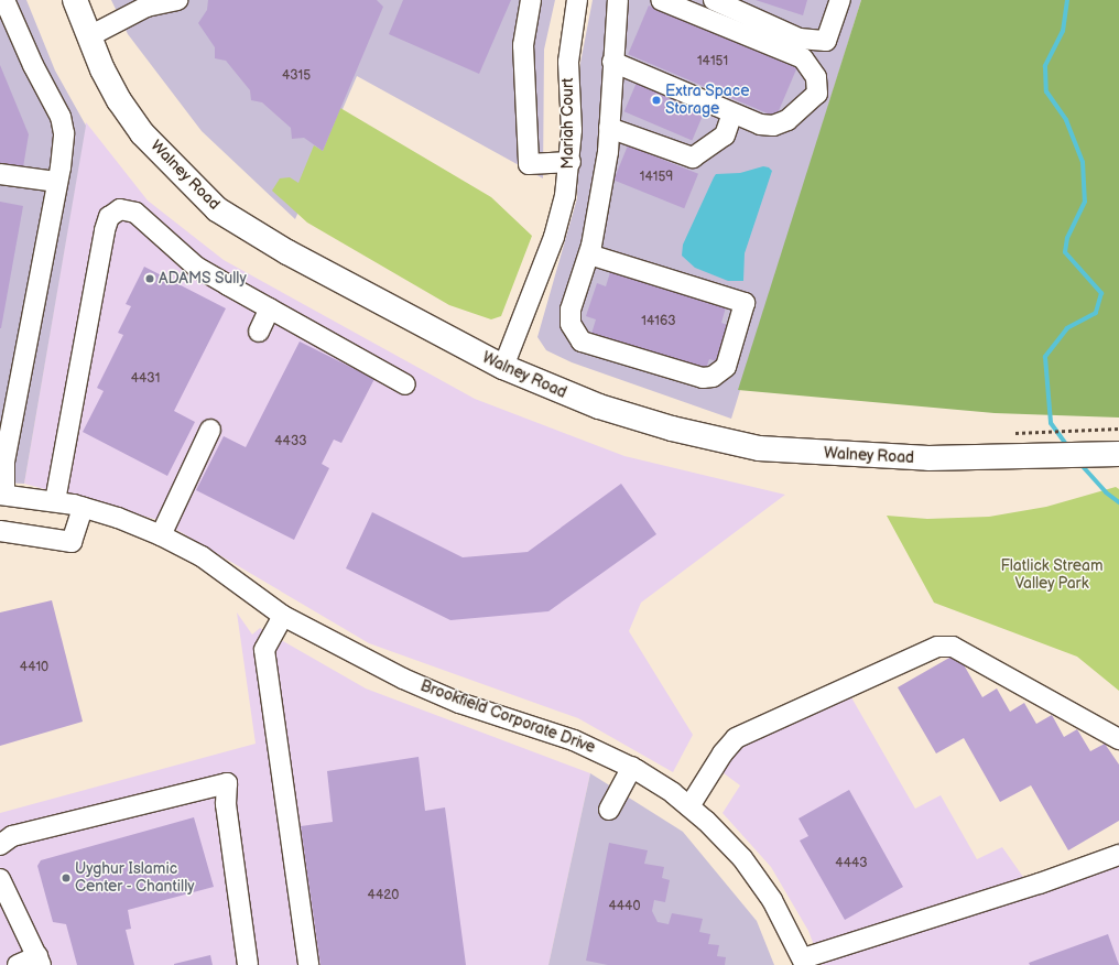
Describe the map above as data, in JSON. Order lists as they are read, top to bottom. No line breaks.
{"streets":{"main road":["Walney Road"],"street":["Mariah Court","Brookfield Corporate Drive"]},"crossings":[["Mariah Court","Walney Road"]],"parks":["Flatlick Stream Valley Park"],"places":["Extra Space Storage","ADAMS Sully","Uyghur Islamic Center - Chantilly"],"house_numbers":["14151","4315","14159","14163","4431","4433","4410","4443","4420","4440"]}
